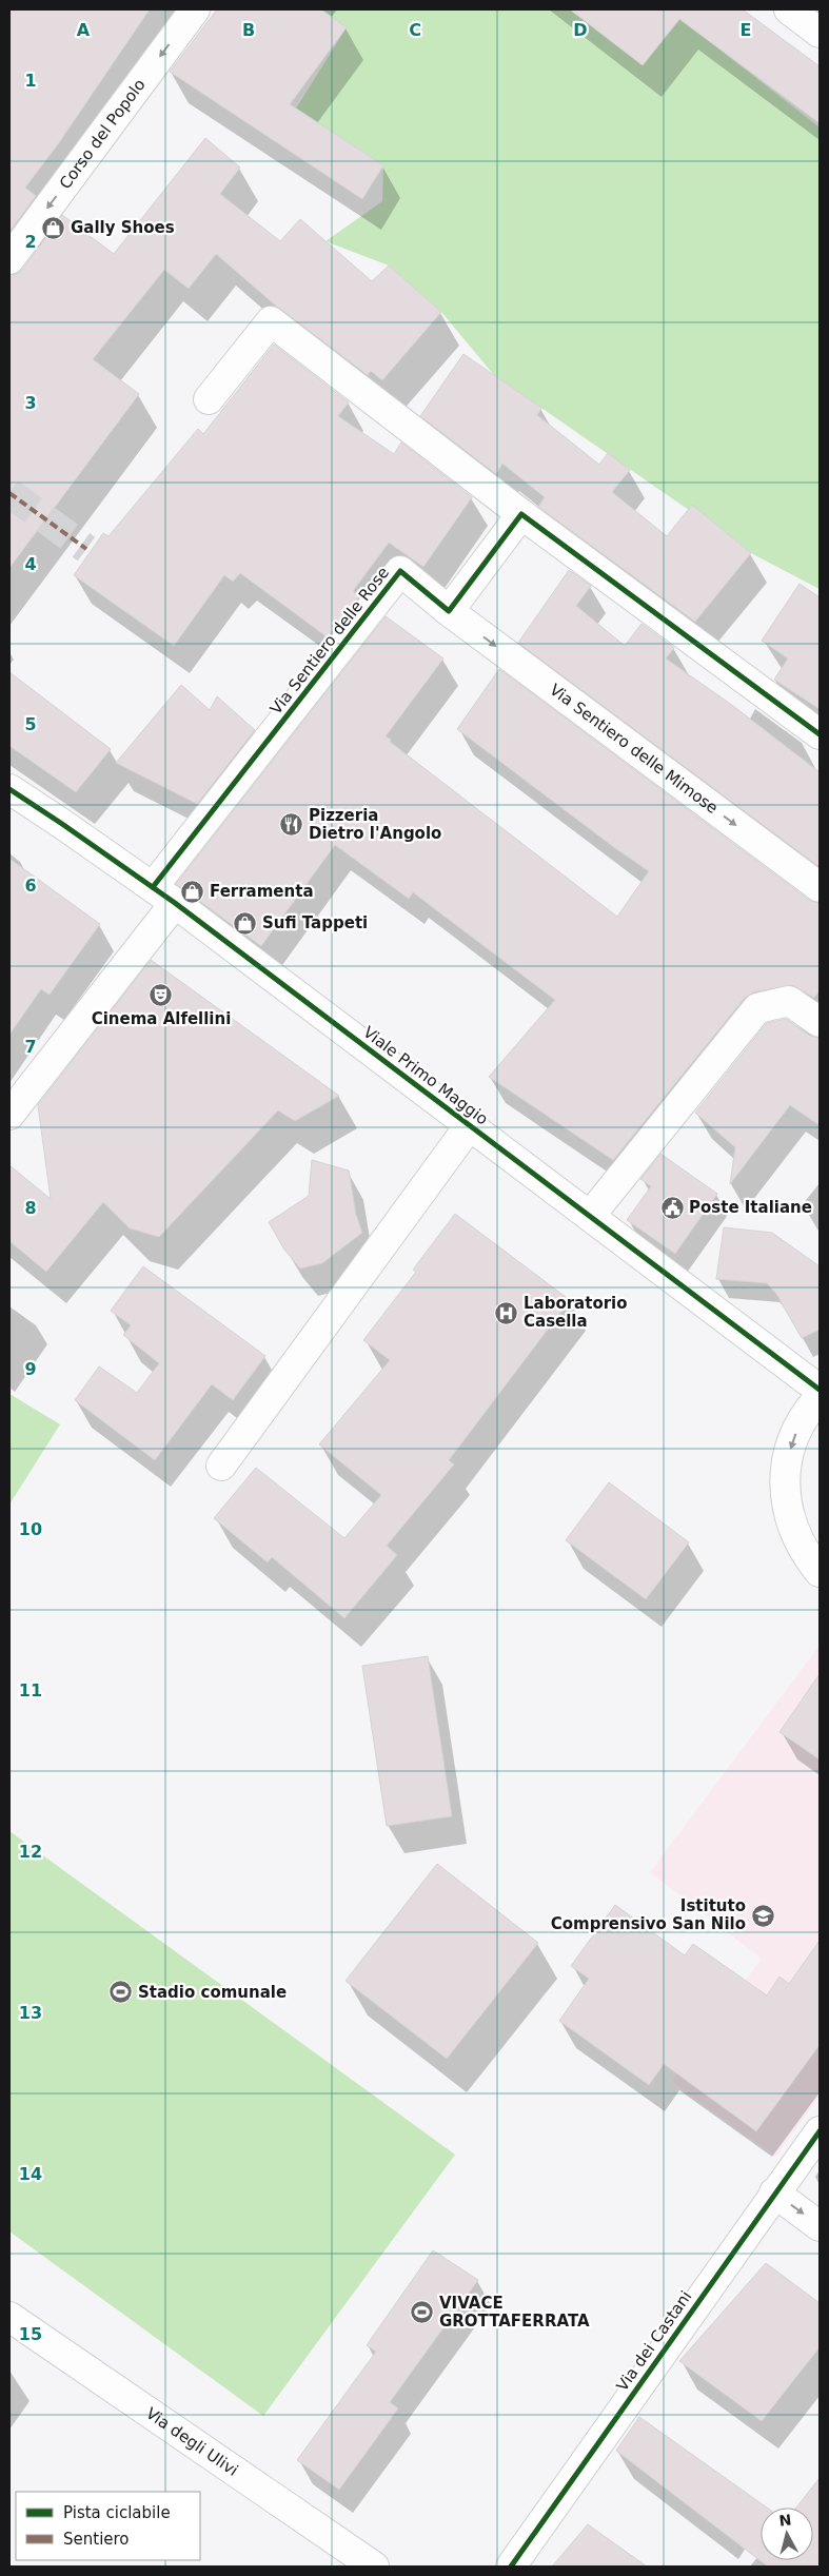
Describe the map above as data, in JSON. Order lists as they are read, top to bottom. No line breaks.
{"streets":{"street":["Corso del Popolo","Via Sentiero delle Rose","Via Sentiero delle Mimose","Viale Primo Maggio","Via dei Castani","Via degli Ulivi"]},"crossings":[["Via Sentiero delle Rose","Via Sentiero delle Mimose"],["Via Sentiero delle Rose","Viale Primo Maggio"]],"one_way":["Corso del Popolo"],"places":{"shop":["Gally Shoes","Ferramenta","Sufi Tappeti"],"restaurant":["Pizzeria Dietro l'Angolo"],"theatre":["Cinema Alfellini"],"public building":["Poste Italiane"],"hospital":["Laboratorio Casella"],"school or university":["Istituto Comprensivo San Nilo"],"sports":["Stadio comunale","VIVACE GROTTAFERRATA"]},"legend":["Pista ciclabile","Sentiero"],"north":"top","grid":{"columns":["A","B","C","D","E"],"rows":["1","2","3","4","5","6","7","8","9","10","11","12","13","14","15"]}}
